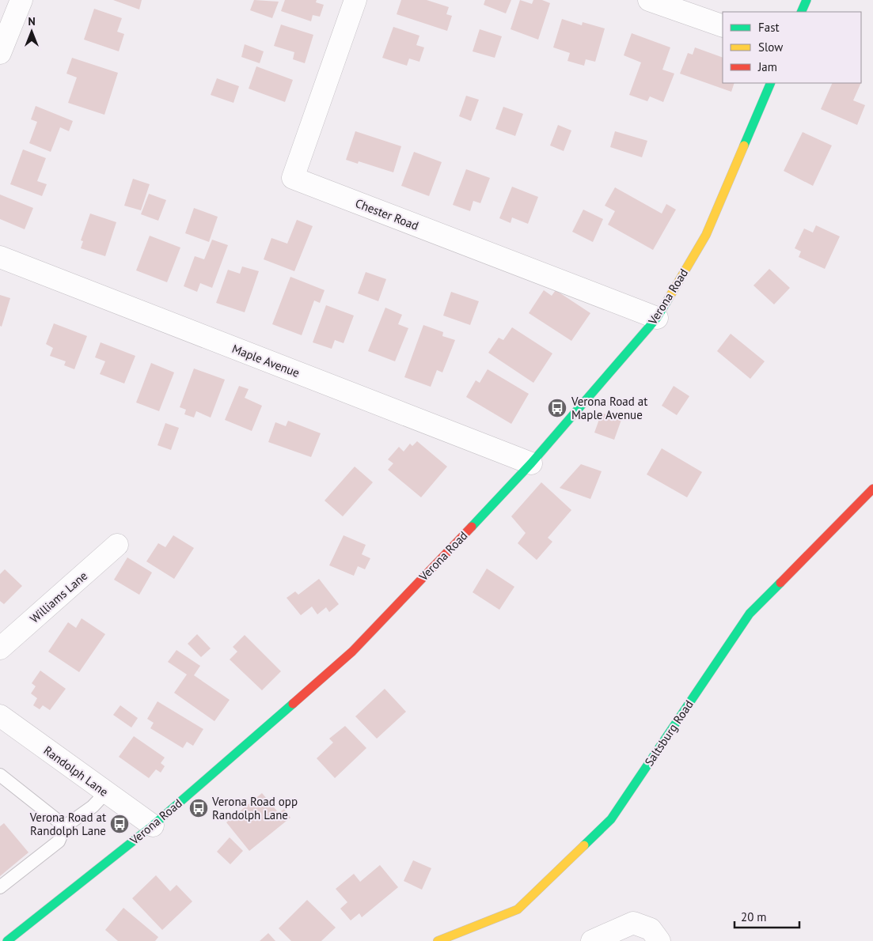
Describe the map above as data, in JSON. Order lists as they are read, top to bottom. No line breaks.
{"streets":{"street":["Chester Road","Verona Road","Maple Avenue","Williams Lane","Saltsburg Road","Randolph Lane"]},"crossings":[["Chester Road","Verona Road"],["Verona Road","Maple Avenue"],["Verona Road","Randolph Lane"]],"places":{"bus stop":["Verona Road at Maple Avenue","Verona Road opp Randolph Lane","Verona Road at Randolph Lane"]},"legend":["Fast","Slow","Jam"],"scale_bar":"20 m","north":"top"}
